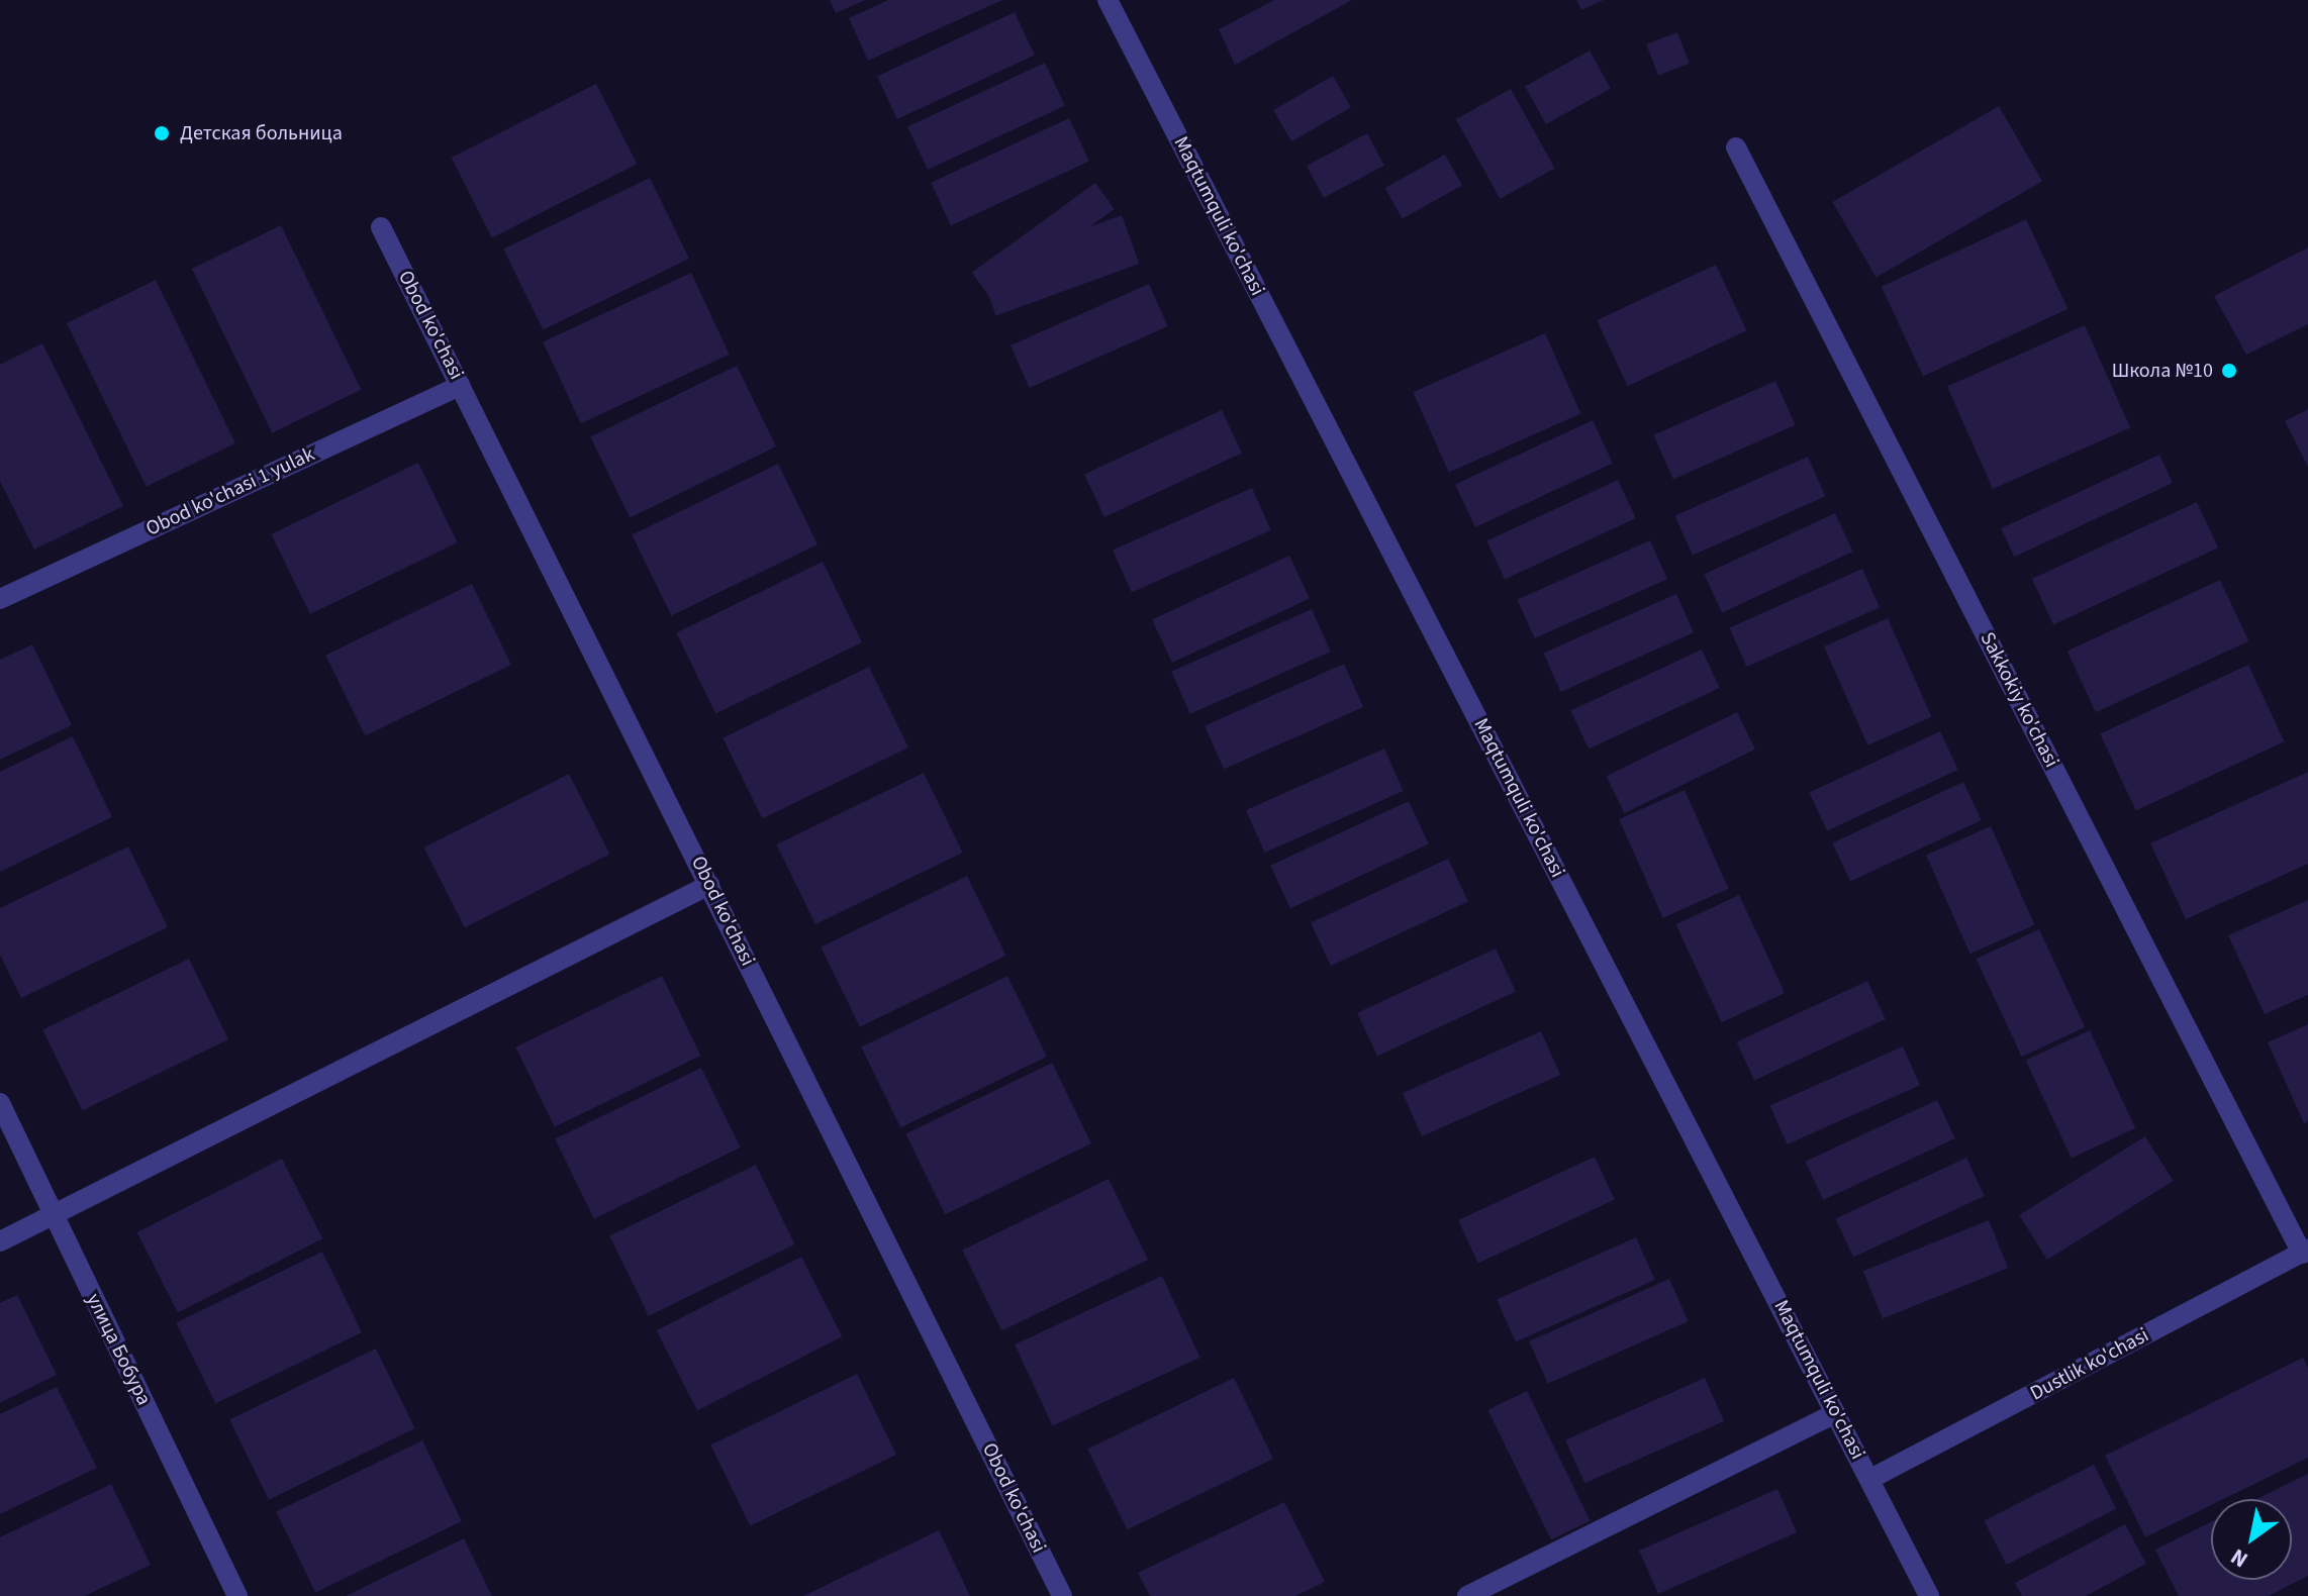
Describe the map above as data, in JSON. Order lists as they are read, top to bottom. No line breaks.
{"streets":{"street":["Maqtumquli ko'chasi","Obod ko'chasi","Obod ko'chasi 1 yulak","Sakkokiy ko'chasi","улица Бобура","Dustlik ko'chasi"]},"crossings":[["Maqtumquli ko'chasi","Dustlik ko'chasi"],["Obod ko'chasi","Obod ko'chasi 1 yulak"],["Sakkokiy ko'chasi","Dustlik ko'chasi"]],"places":["Детская больница","Школа №10"],"north":"bottom left"}
